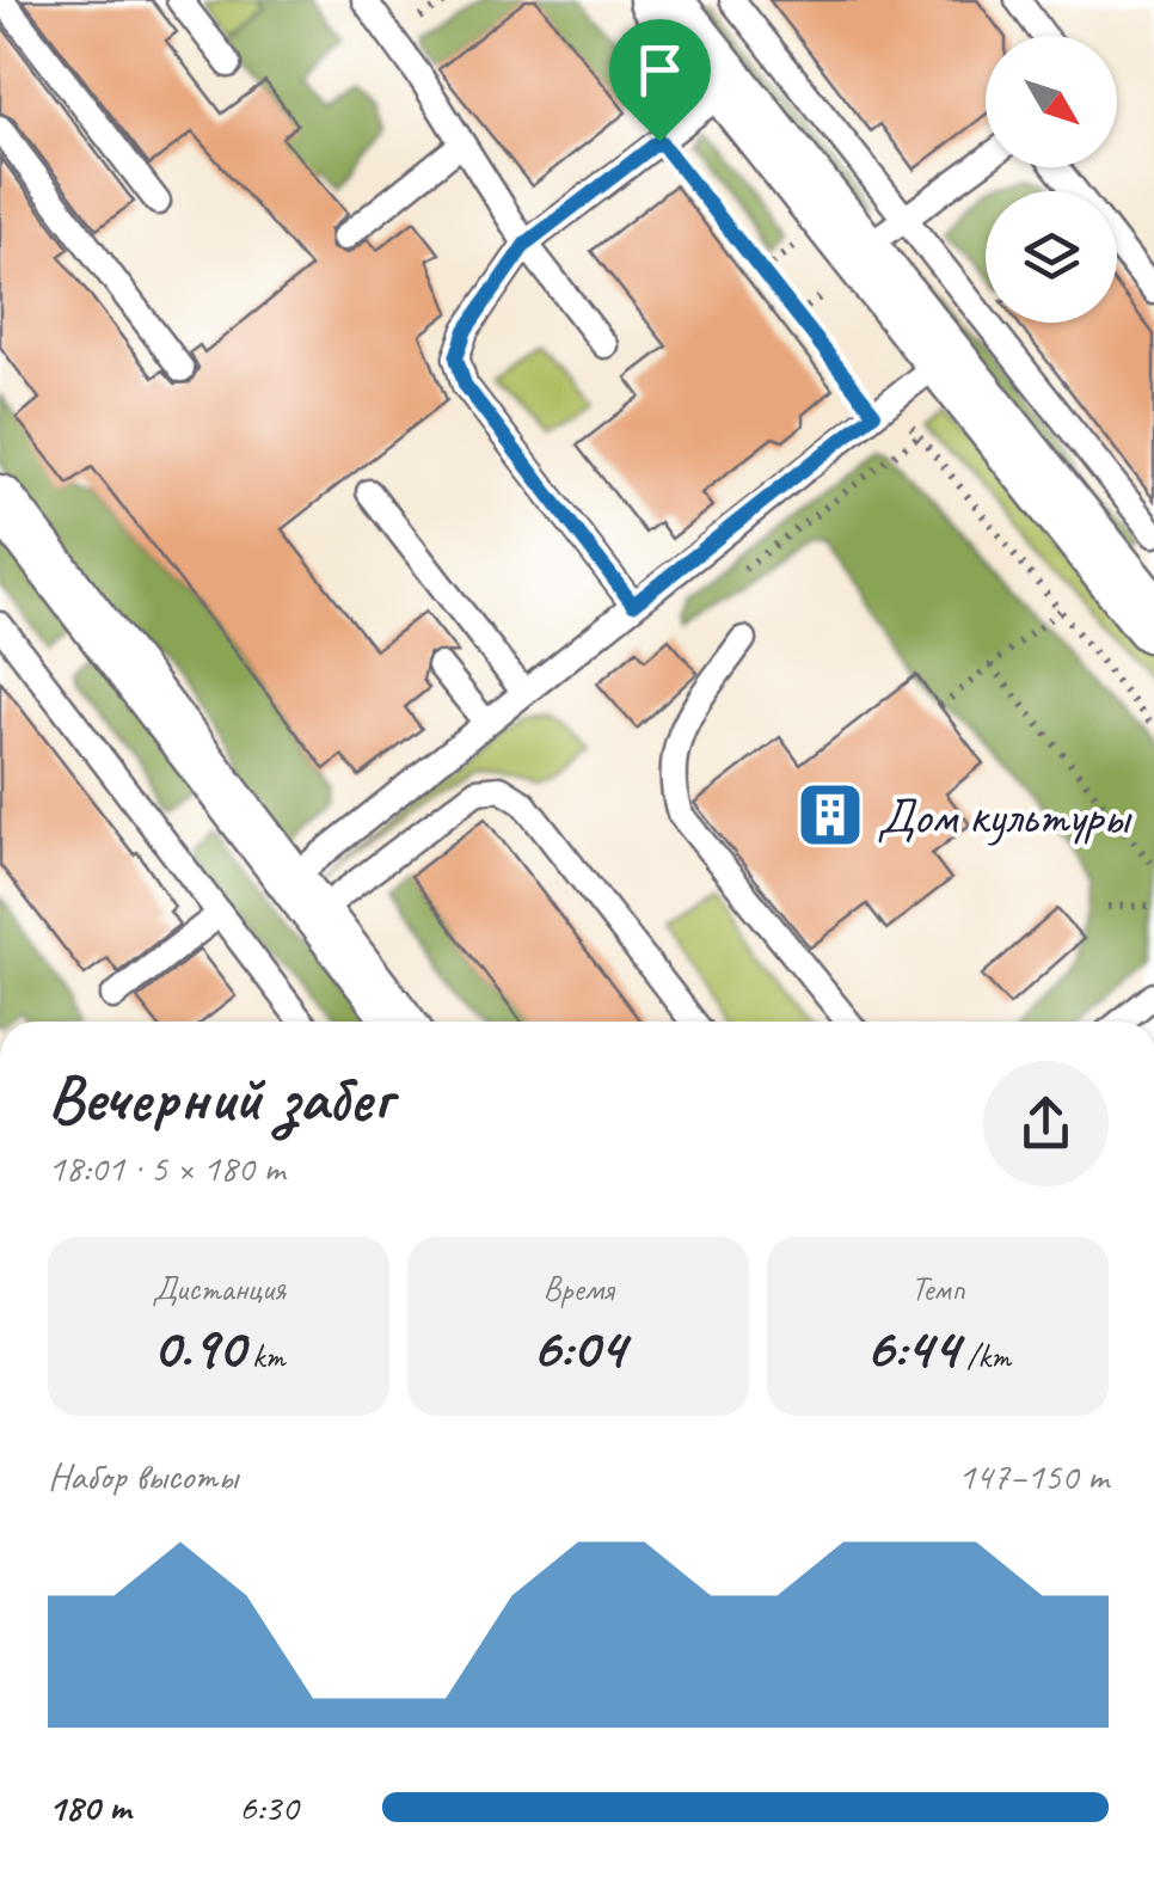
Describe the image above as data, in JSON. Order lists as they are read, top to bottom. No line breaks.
{"places":{"building":["Дом культуры"]},"north":"bottom right","page":{"heading":["Вечерний забег","18:01 · 5 × 180 m"],"stats":[["Дистанция","0.90 km"],["Время","6:04"],["Темп","6:44 /km"]],"chart":["Набор высоты","147–150 m"],"list":[{"name":"180 m","note":"6:30"}]}}
